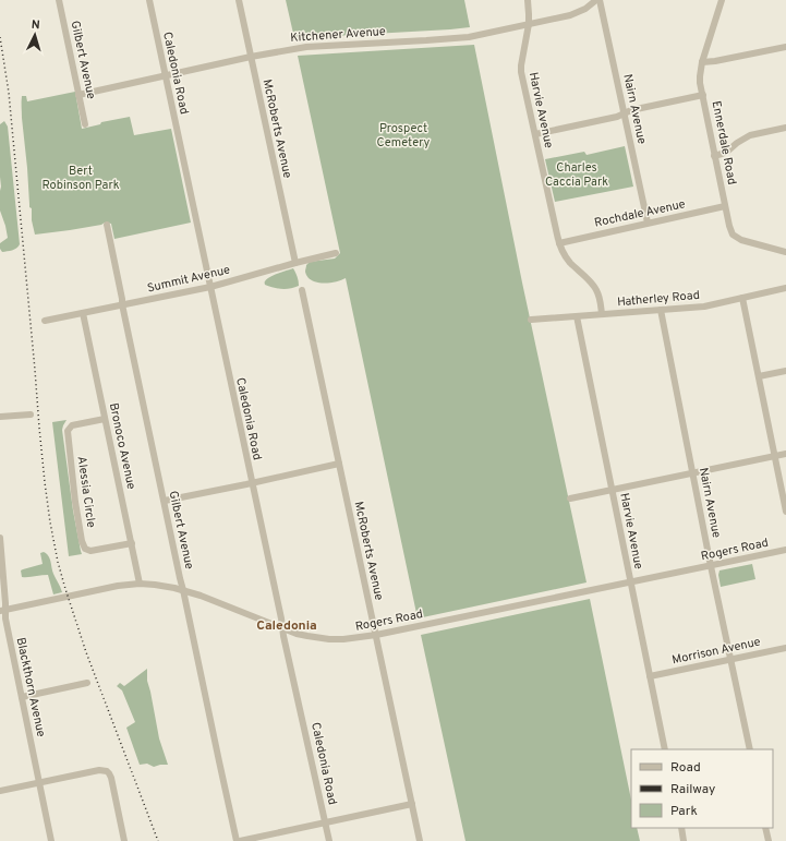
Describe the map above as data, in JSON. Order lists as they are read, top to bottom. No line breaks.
{"streets":{"street":["Kitchener Avenue","Gilbert Avenue","Caledonia Road","Nairn Avenue","Harvie Avenue","McRoberts Avenue","Ennerdale Road","Rochdale Avenue","Summit Avenue","Hatherley Road","Bronoco Avenue","Alessia Circle","Rogers Road","Morrison Avenue","Blackthorn Avenue"]},"crossings":[["Kitchener Avenue","Gilbert Avenue"],["Kitchener Avenue","Caledonia Road"],["Kitchener Avenue","Harvie Avenue"],["Kitchener Avenue","McRoberts Avenue"],["Gilbert Avenue","Summit Avenue"],["Gilbert Avenue","Rogers Road"],["Caledonia Road","Summit Avenue"],["Caledonia Road","Rogers Road"],["Nairn Avenue","Rochdale Avenue"],["Nairn Avenue","Hatherley Road"],["Nairn Avenue","Rogers Road"],["Nairn Avenue","Morrison Avenue"],["Harvie Avenue","Rochdale Avenue"],["Harvie Avenue","Hatherley Road"],["Harvie Avenue","Rogers Road"],["Harvie Avenue","Morrison Avenue"],["McRoberts Avenue","Summit Avenue"],["McRoberts Avenue","Rogers Road"],["Ennerdale Road","Rochdale Avenue"],["Summit Avenue","Bronoco Avenue"],["Bronoco Avenue","Alessia Circle"],["Bronoco Avenue","Rogers Road"],["Rogers Road","Blackthorn Avenue"]],"districts":["Caledonia"],"parks":["Prospect Cemetery","Charles Caccia Park","Bert Robinson Park"],"legend":["Road","Railway","Park"],"north":"top"}
